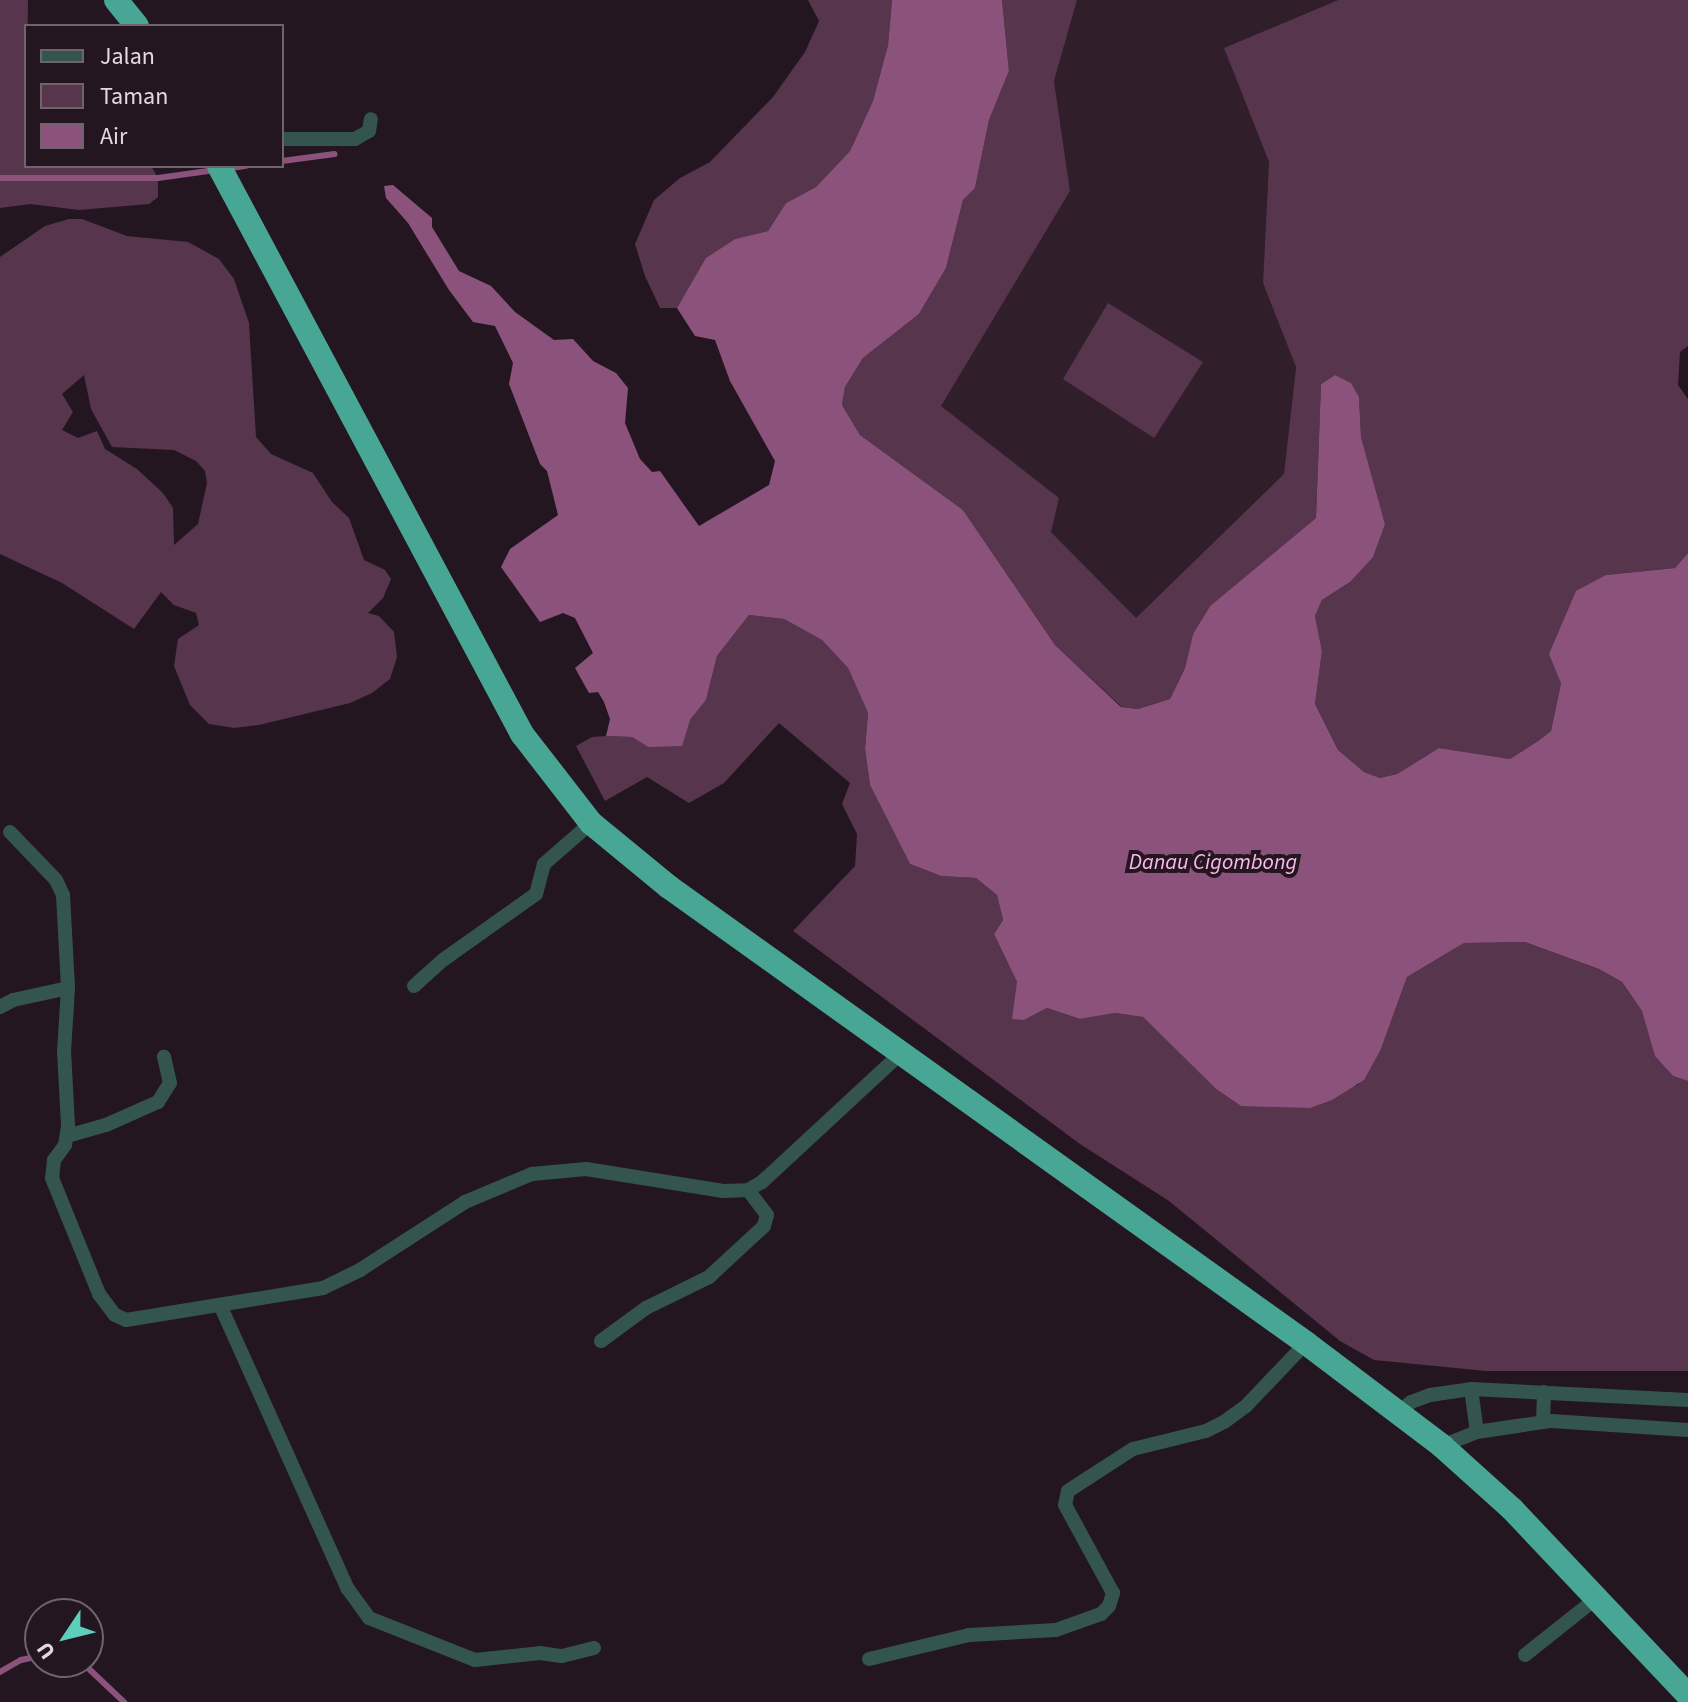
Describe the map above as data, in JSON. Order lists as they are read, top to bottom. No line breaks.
{"water":["Danau Cigombong"],"legend":["Jalan","Taman","Air"],"north":"bottom left"}
